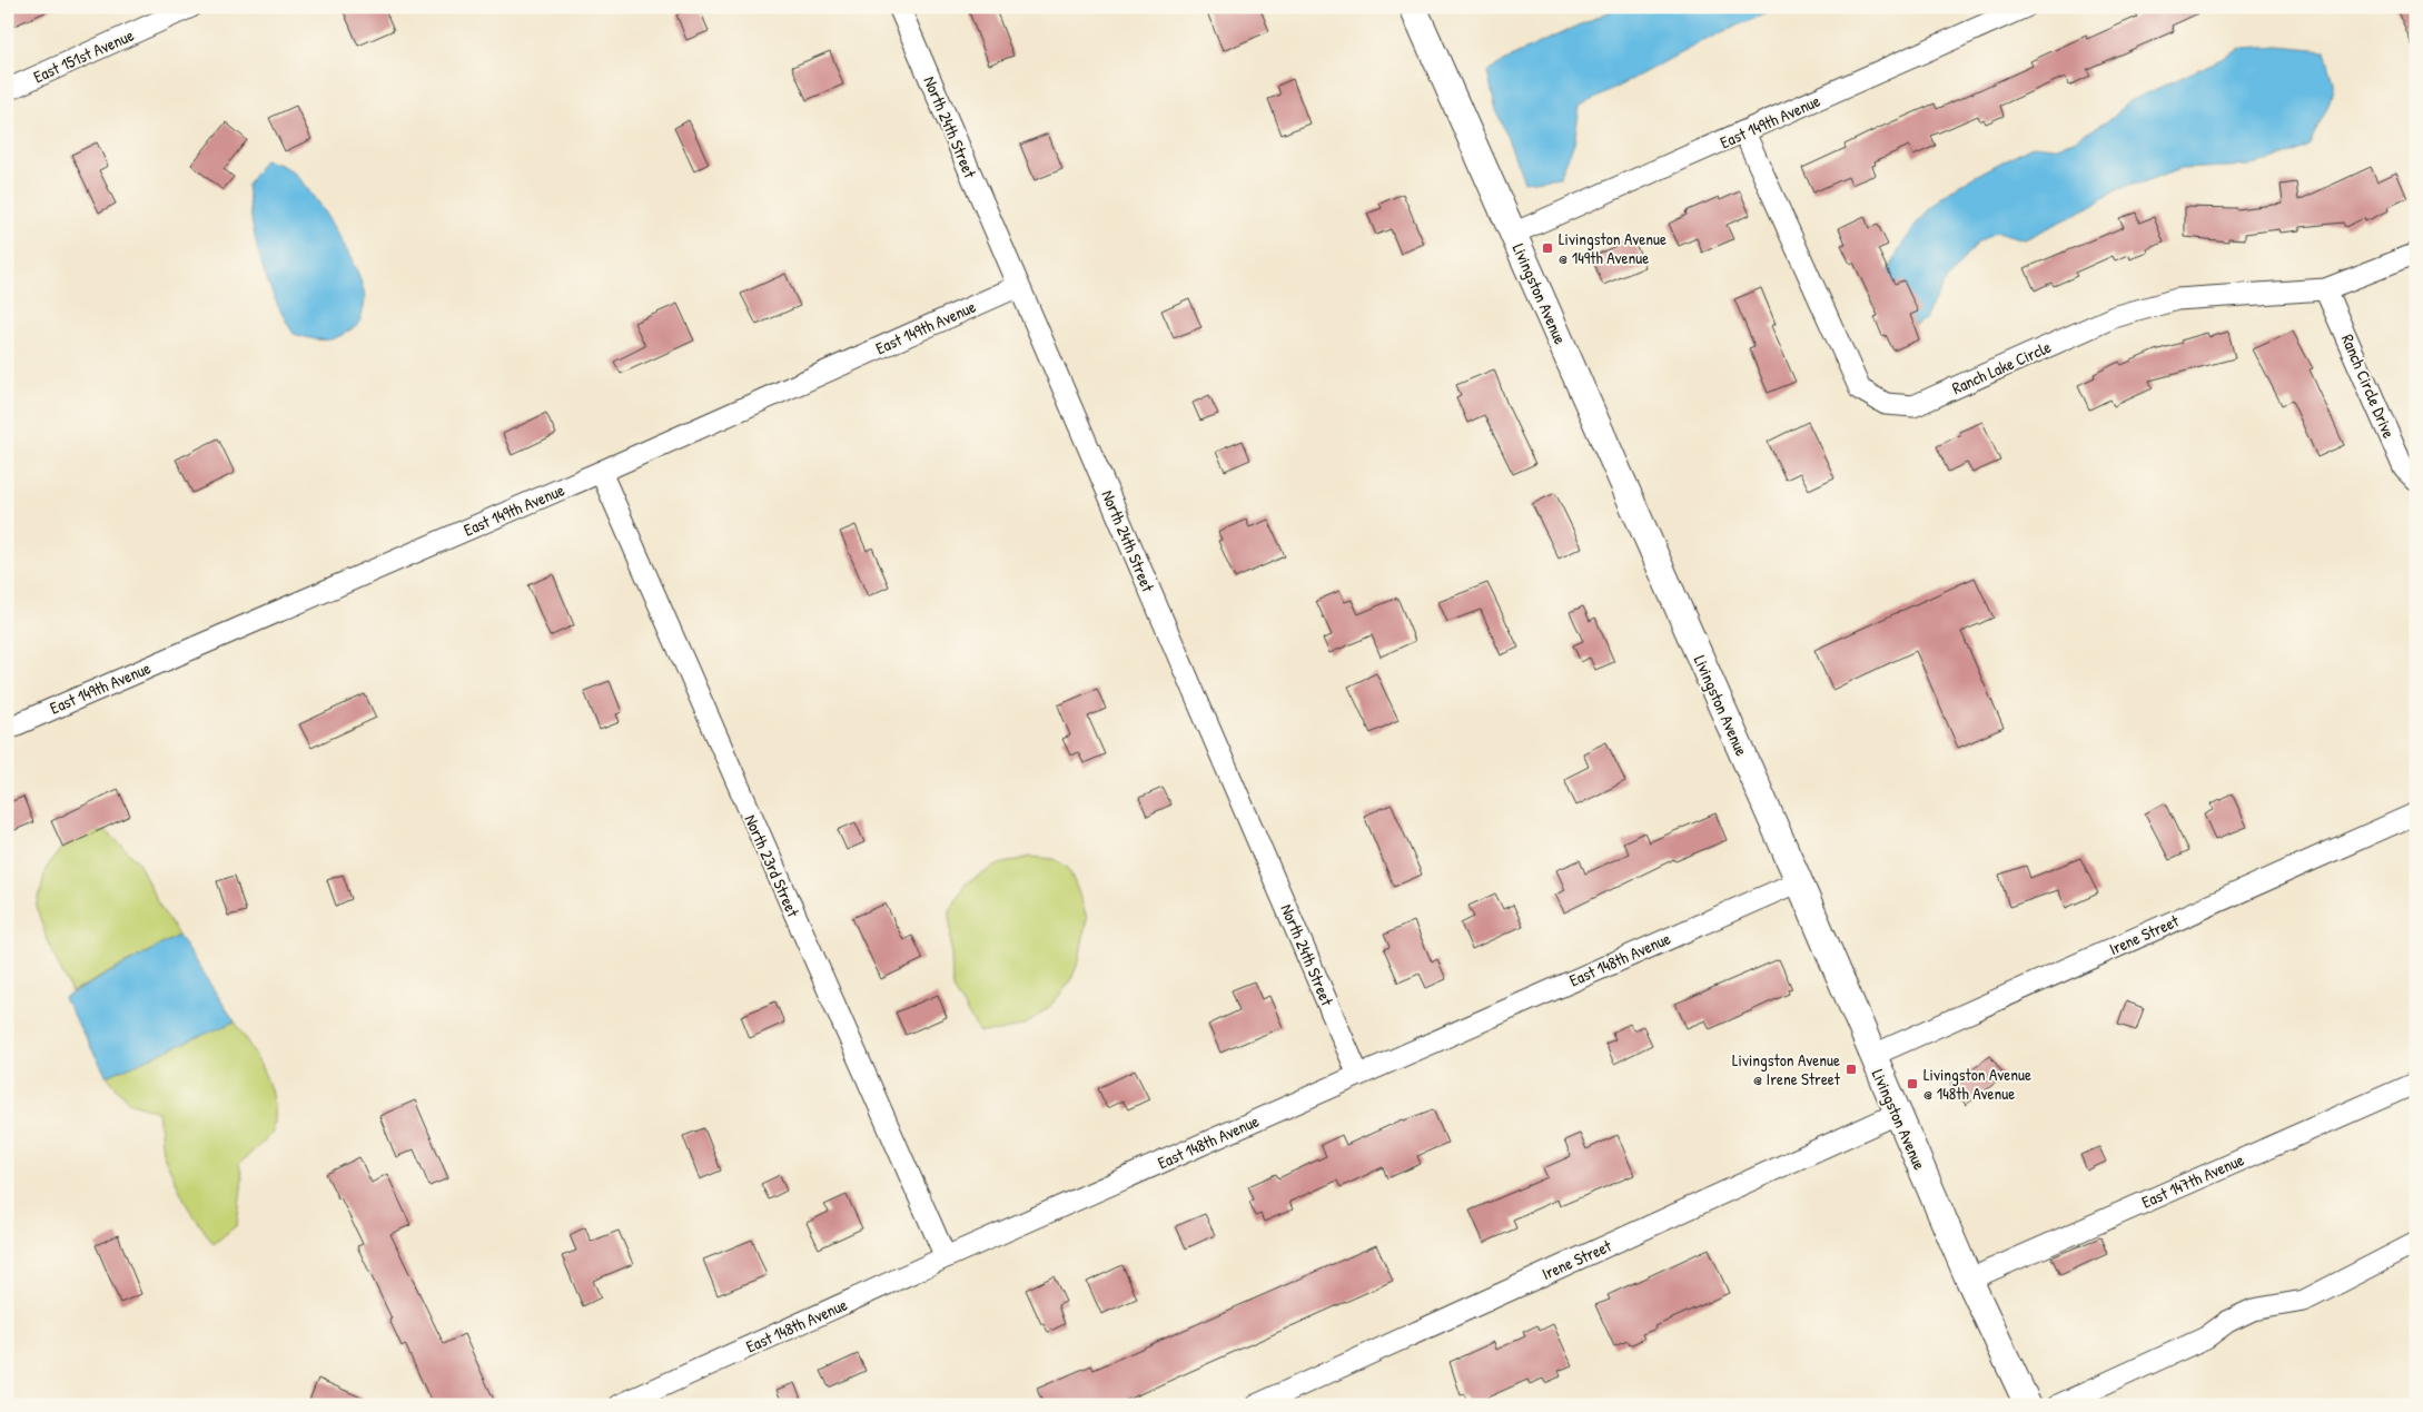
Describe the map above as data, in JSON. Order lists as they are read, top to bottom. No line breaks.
{"streets":{"street":["East 151st Avenue","East 149th Avenue","North 24th Street","Livingston Avenue","Ranch Lake Circle","Ranch Circle Drive","North 23rd Street","Irene Street","East 148th Avenue","East 147th Avenue"]},"crossings":[["East 149th Avenue","North 24th Street"],["East 149th Avenue","Livingston Avenue"],["East 149th Avenue","Ranch Lake Circle"],["East 149th Avenue","North 23rd Street"],["North 24th Street","East 148th Avenue"],["Livingston Avenue","Irene Street"],["Livingston Avenue","East 148th Avenue"],["Livingston Avenue","East 147th Avenue"],["Ranch Lake Circle","Ranch Circle Drive"],["North 23rd Street","East 148th Avenue"]],"places":{"transit":["Livingston Avenue @ 149th Avenue","Livingston Avenue @ Irene Street","Livingston Avenue @ 148th Avenue"]}}
